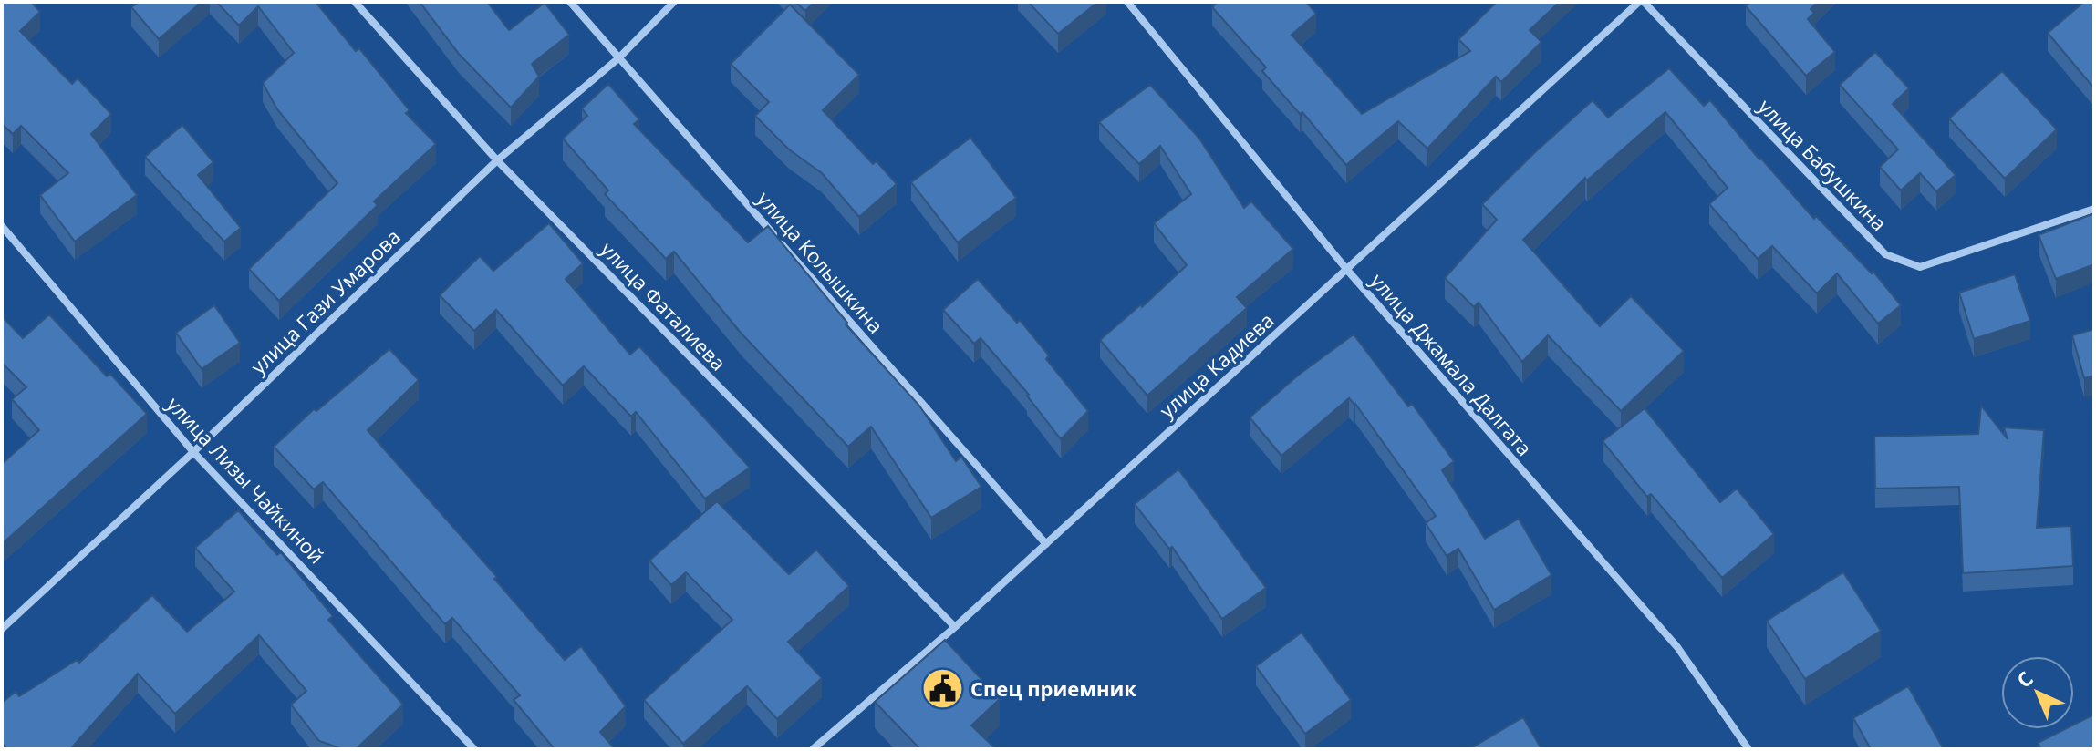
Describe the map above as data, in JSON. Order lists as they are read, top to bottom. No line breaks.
{"streets":{"street":["улица Бабушкина","улица Колышкина","улица Гази Умарова","улица Фаталиева","улица Джамала Далгата","улица Кадиева","улица Лизы Чайкиной"]},"crossings":[["улица Бабушкина","улица Кадиева"],["улица Колышкина","улица Гази Умарова"],["улица Колышкина","улица Кадиева"],["улица Гази Умарова","улица Фаталиева"],["улица Гази Умарова","улица Лизы Чайкиной"],["улица Фаталиева","улица Кадиева"],["улица Джамала Далгата","улица Кадиева"]],"places":{"public building":["Спец приемник"]},"north":"top left"}
